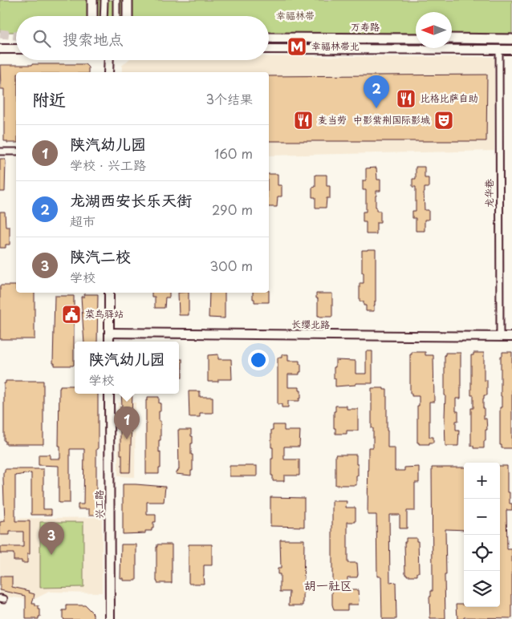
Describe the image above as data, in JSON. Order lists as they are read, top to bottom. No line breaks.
{"streets":{"main road":["万寿路"],"street":["龙华巷","长缨北路","兴工路"]},"crossings":[["龙华巷","长缨北路"]],"districts":["胡一社区"],"parks":["幸福林带"],"places":{"metro station":["幸福林带北"],"restaurant":["比格比萨自助","麦当劳"],"theatre":["中影紫荆国际影城"],"public building":["菜鸟驿站"]},"north":"left","page":{"search":"搜索地点","heading":["附近","3个结果"],"pins":["2","1","3"],"list":[{"mark":"1","name":"陕汽幼儿园","note":"学校 · 兴工路","value":"160 m"},{"mark":"2","name":"龙湖西安长乐天街","note":"超市","value":"290 m"},{"mark":"3","name":"陕汽二校","note":"学校","value":"300 m"}],"popup":["陕汽幼儿园","学校"],"map_buttons":["+","−"]}}
